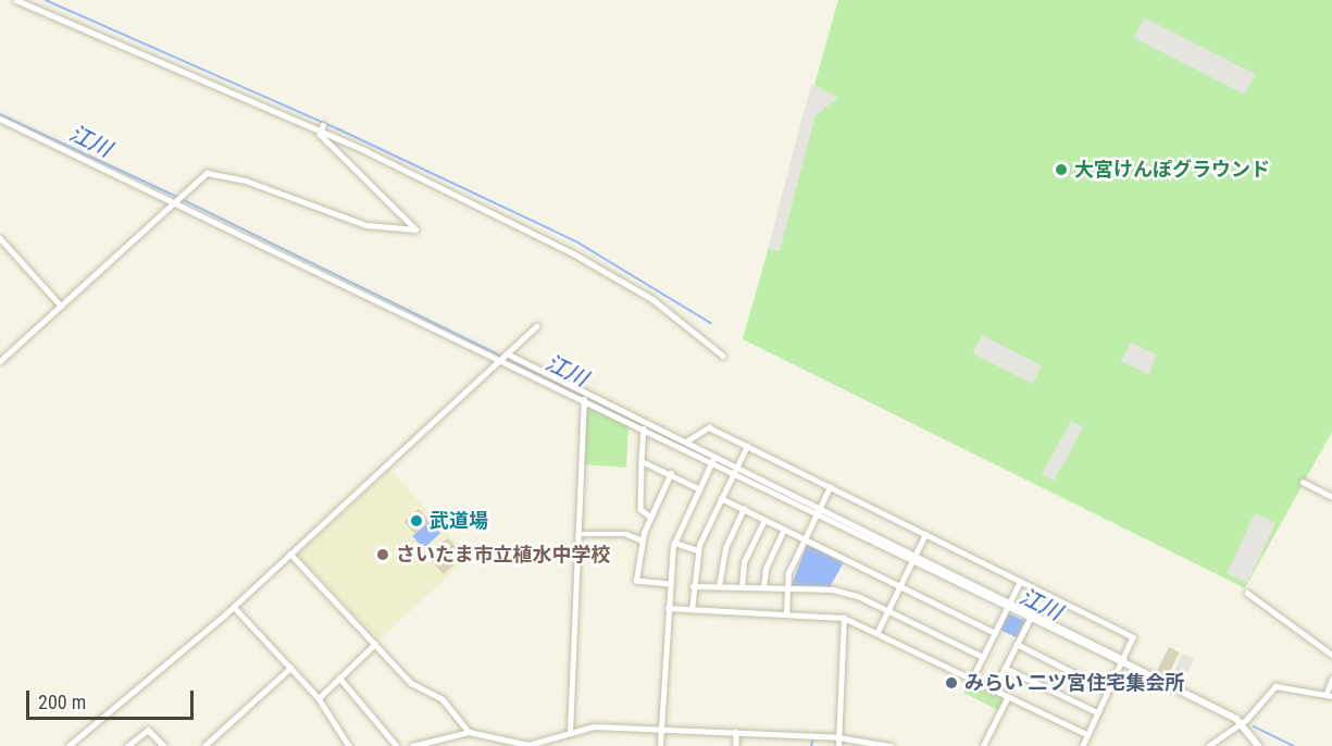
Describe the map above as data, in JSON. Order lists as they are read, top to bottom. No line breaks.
{"water":["江川"],"places":["大宮けんぽグラウンド","武道場","さいたま市立植水中学校","みらい 二ツ宮住宅集会所"],"scale_bar":"200 m"}
